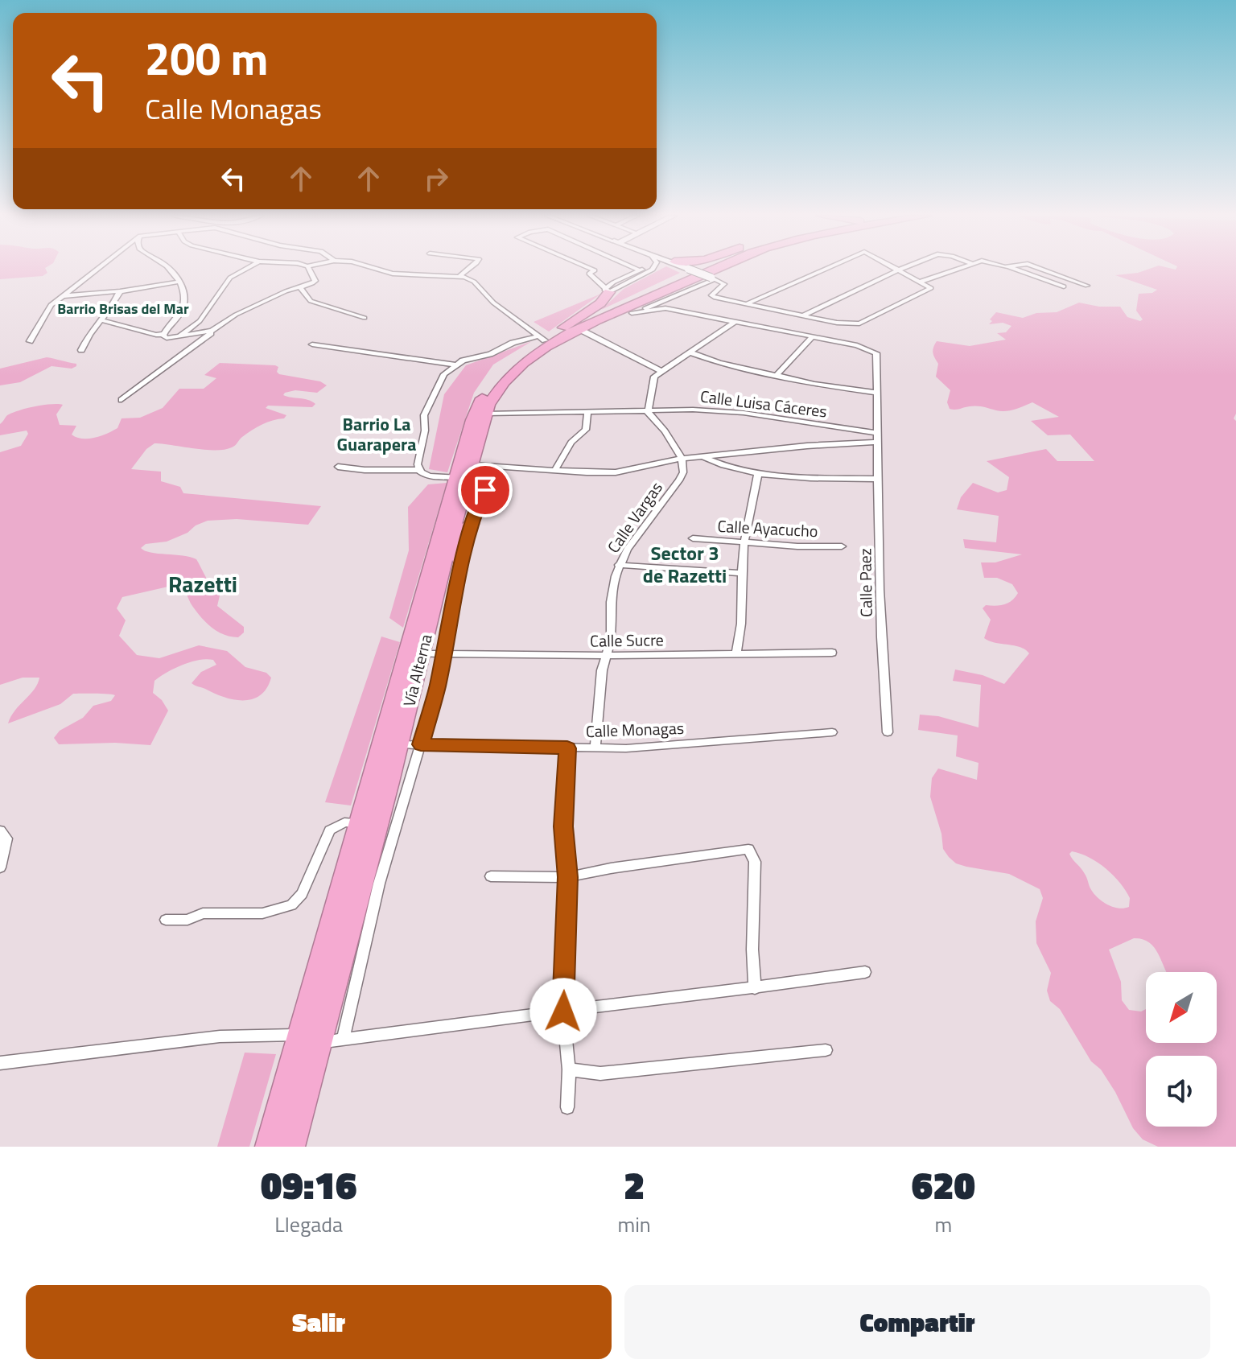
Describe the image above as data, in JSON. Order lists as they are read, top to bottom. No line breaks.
{"streets":{"highway":["Vía Alterna"],"street":["Calle Luisa Cáceres","Calle Vargas","Calle Ayacucho","Calle Paez","Calle Sucre","Calle Monagas"]},"crossings":[["Calle Luisa Cáceres","Calle Paez"],["Calle Luisa Cáceres","Vía Alterna"],["Calle Vargas","Calle Sucre"],["Calle Vargas","Calle Monagas"],["Calle Sucre","Vía Alterna"],["Vía Alterna","Calle Monagas"]],"districts":["Barrio Brisas del Mar","Barrio La Guarapera","Sector 3 de Razetti","Razetti"],"north":"bottom left","page":{"turn":["200 m","Calle Monagas"],"eta":["09:16","Llegada","2","min","620","m"],"buttons":["Salir","Compartir"]}}
